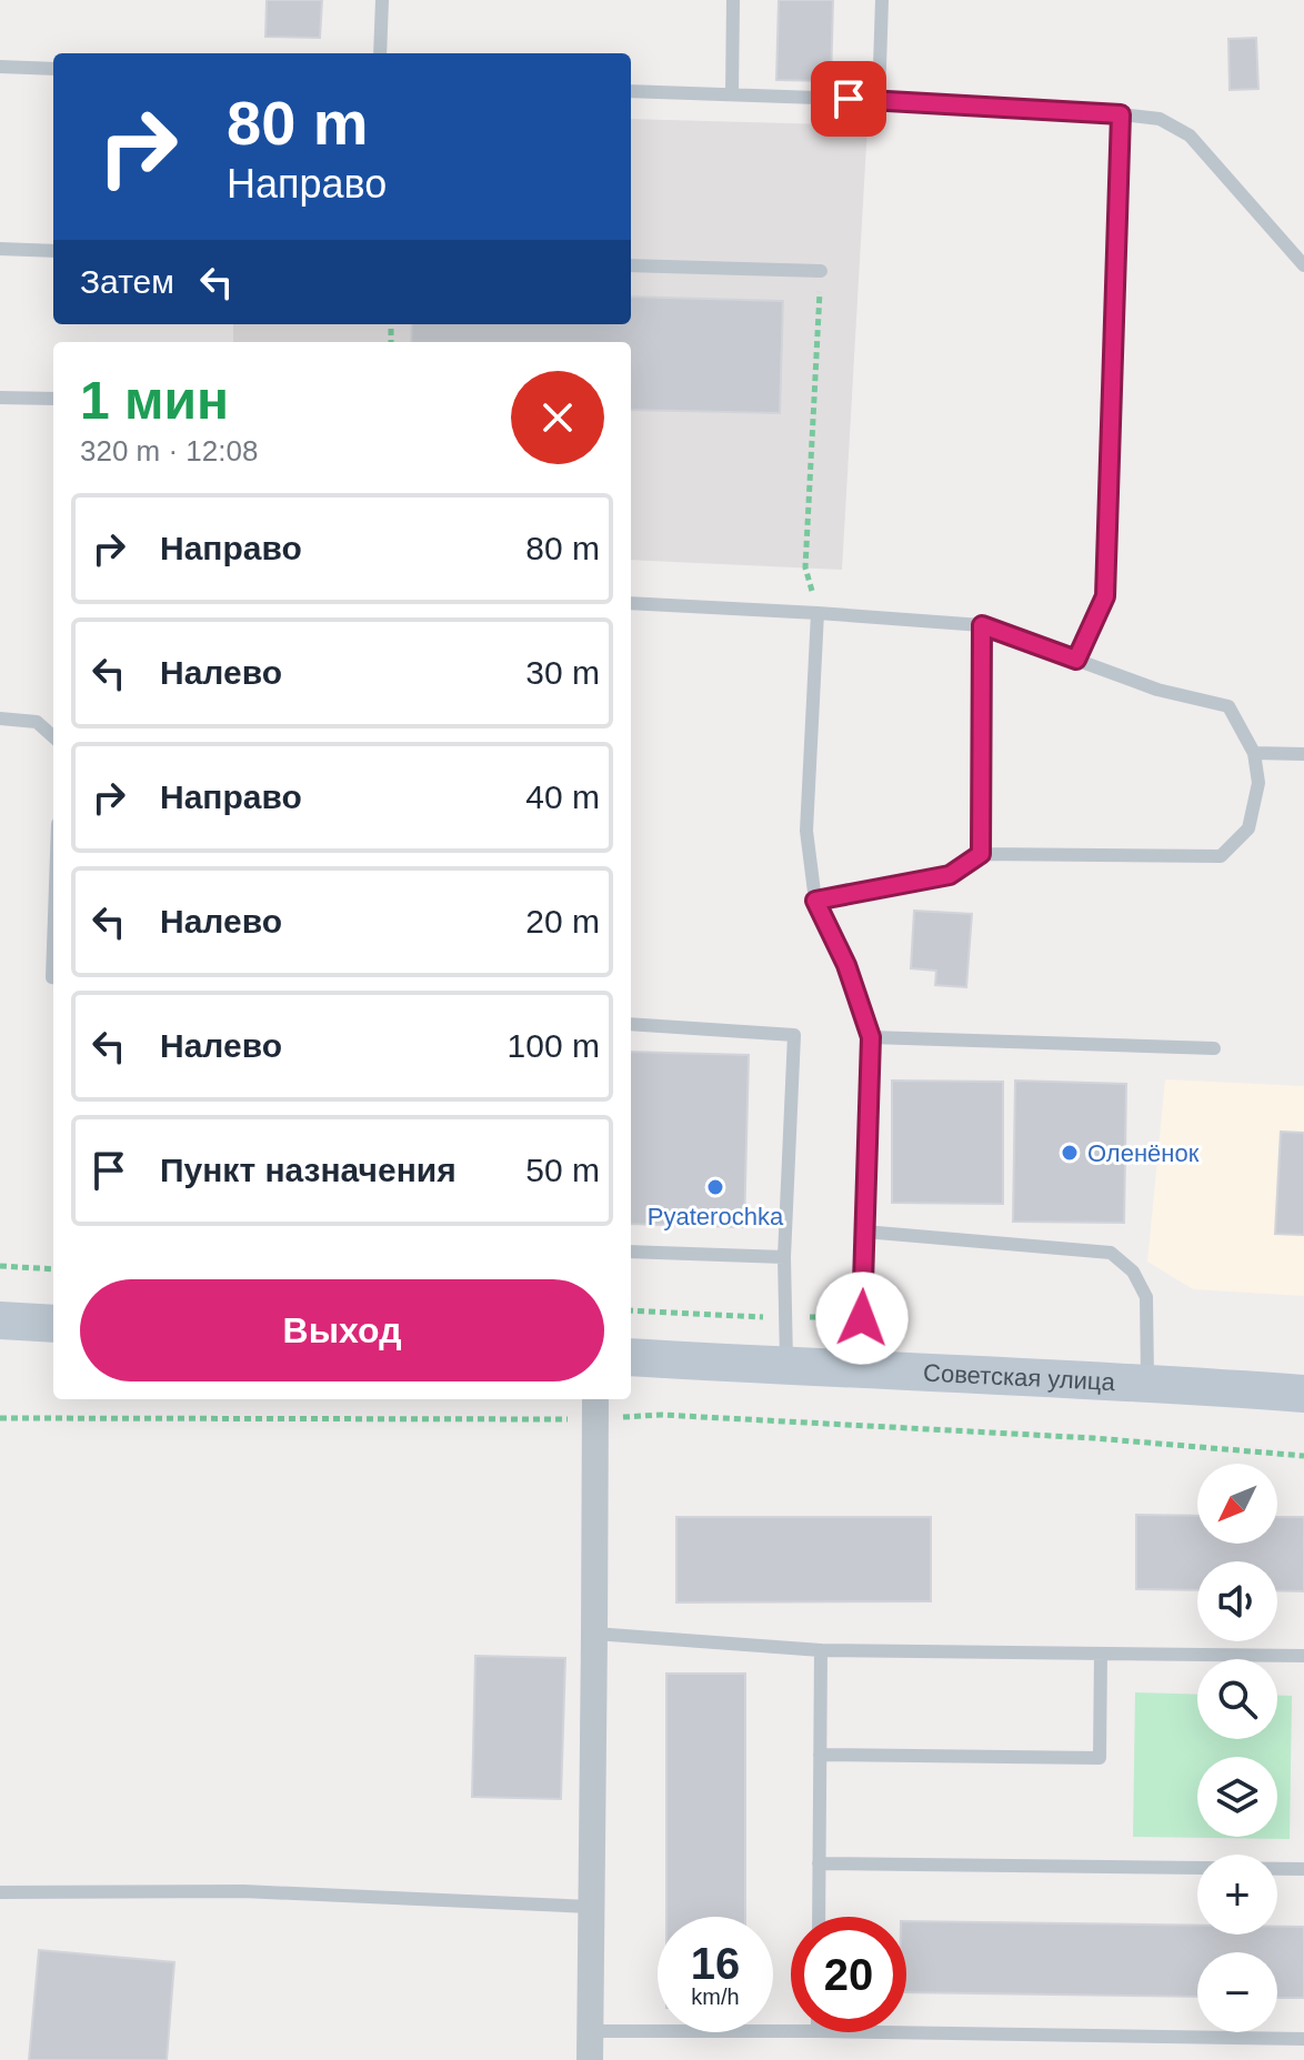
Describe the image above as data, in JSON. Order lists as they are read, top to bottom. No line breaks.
{"streets":{"street":["Советская улица"]},"places":["Оленёнок","Pyaterochka"],"north":"bottom left","page":{"turn":["80 m","Направо"],"then":"Затем","heading":["1 мин","320 m · 12:08"],"list":[{"name":"Направо","value":"80 m"},{"name":"Налево","value":"30 m"},{"name":"Направо","value":"40 m"},{"name":"Налево","value":"20 m"},{"name":"Налево","value":"100 m"},{"name":"Пункт назначения","value":"50 m"}],"buttons":"Выход","map_buttons":["+","−"],"speed":"16 km/h","limit":"20"}}
